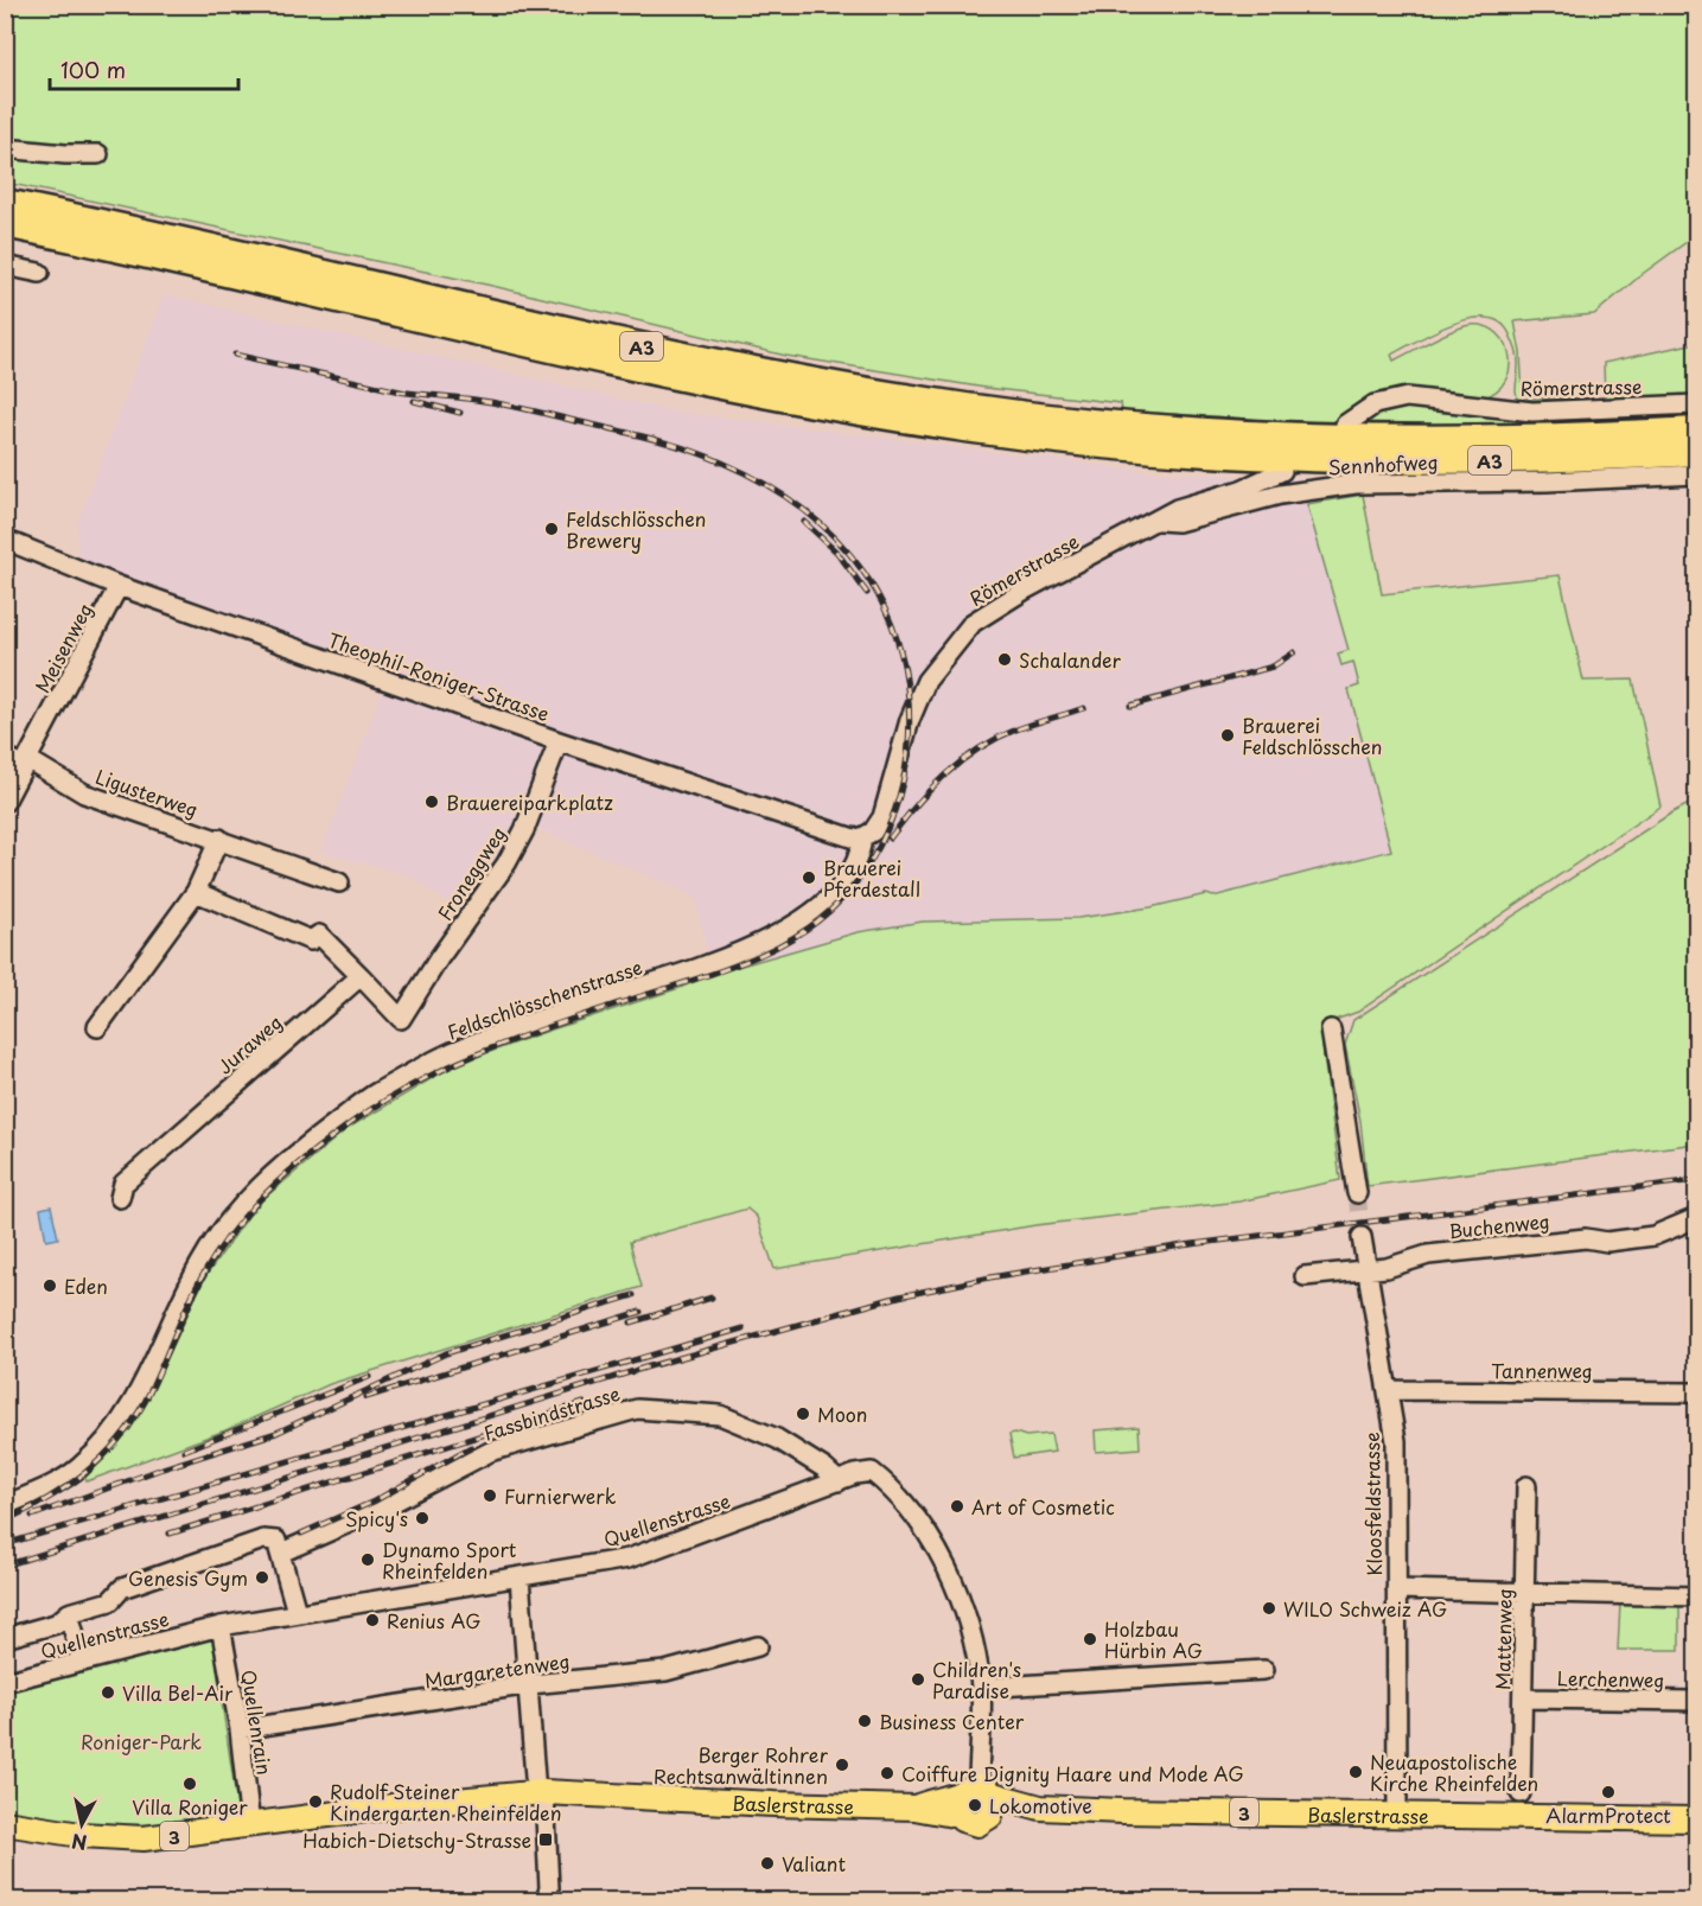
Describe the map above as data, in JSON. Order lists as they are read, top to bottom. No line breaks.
{"streets":{"highway":["A3"],"main road":["Baslerstrasse","3"],"street":["Römerstrasse","Sennhofweg","Meisenweg","Theophil-Roniger-Strasse","Ligusterweg","Froneggweg","Feldschlösschenstrasse","Juraweg","Buchenweg","Tannenweg","Fassbindstrasse","Kloosfeldstrasse","Quellenstrasse","Mattenweg","Margaretenweg","Lerchenweg","Quellenrain"]},"crossings":[["Römerstrasse","Sennhofweg"],["Römerstrasse","Theophil-Roniger-Strasse"],["Römerstrasse","Feldschlösschenstrasse"],["Meisenweg","Theophil-Roniger-Strasse"],["Meisenweg","Ligusterweg"],["Theophil-Roniger-Strasse","Froneggweg"],["Theophil-Roniger-Strasse","Feldschlösschenstrasse"],["Froneggweg","Juraweg"],["Buchenweg","Kloosfeldstrasse"],["Tannenweg","Kloosfeldstrasse"],["Fassbindstrasse","Quellenstrasse"],["Kloosfeldstrasse","Baslerstrasse"],["Quellenstrasse","Quellenrain"],["Quellenstrasse","Baslerstrasse"],["Mattenweg","Lerchenweg"],["Margaretenweg","Quellenrain"],["Quellenrain","3"],["Baslerstrasse","3"]],"parks":["Roniger-Park"],"places":{"other":["Feldschlösschen Brewery","Schalander","Brauerei Feldschlösschen","Brauereiparkplatz","Brauerei Pferdestall","Eden","Moon","Furnierwerk","Art of Cosmetic","Spicy's","Dynamo Sport Rheinfelden","Genesis Gym","WILO Schweiz AG","Renius AG","Holzbau Hürbin AG","Children's Paradise","Villa Bel-Air","Business Center","Berger Rohrer Rechtsanwältinnen","Neuapostolische Kirche Rheinfelden","Coiffure Dignity Haare und Mode AG","Villa Roniger","AlarmProtect","Rudolf Steiner Kindergarten Rheinfelden","Lokomotive","Valiant"],"transit":["Habich-Dietschy-Strasse"]},"scale_bar":"100 m","north":"bottom"}
